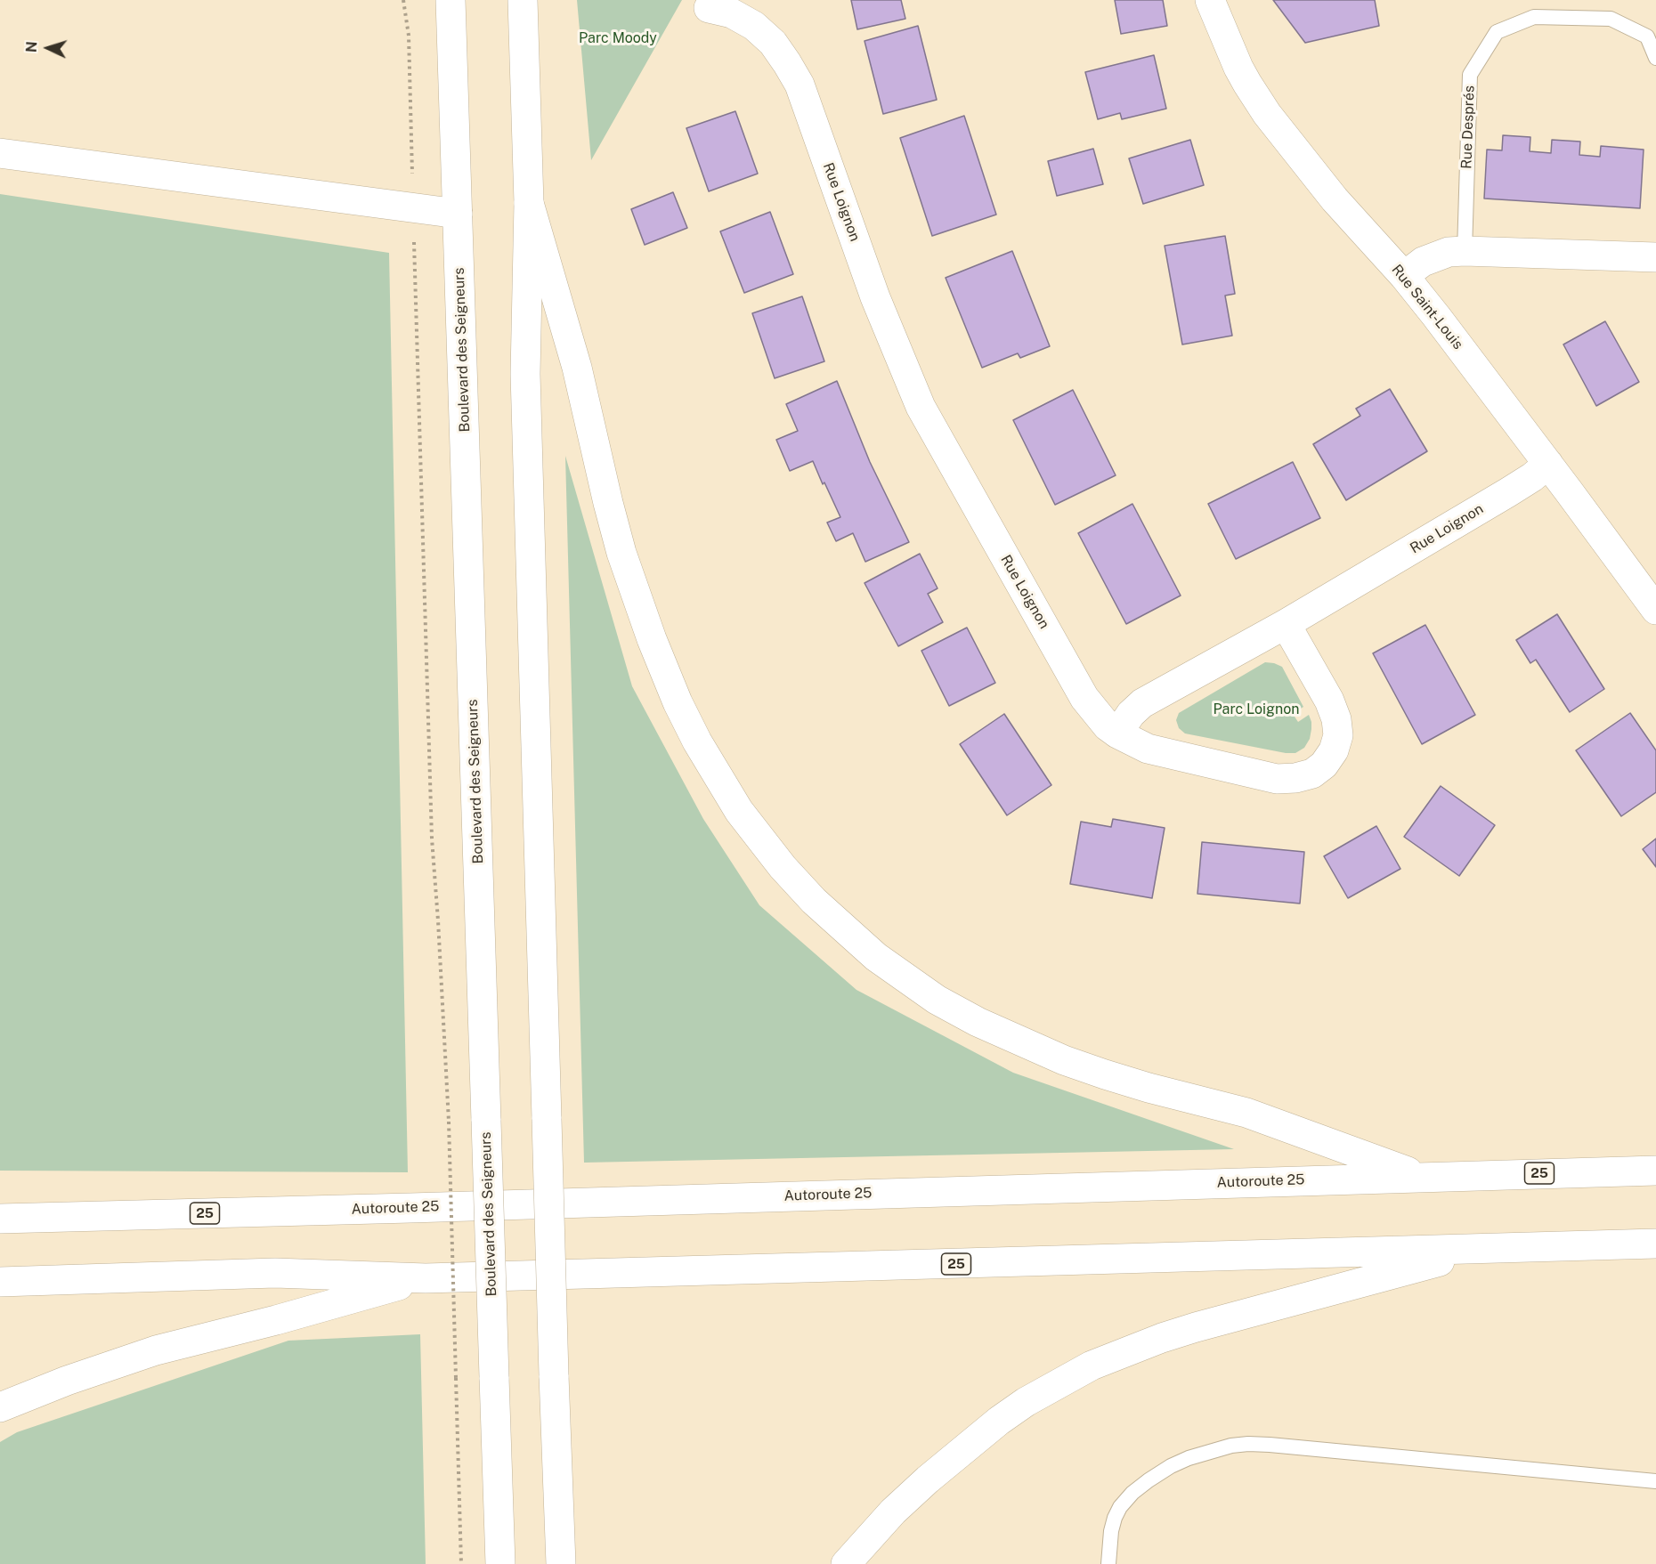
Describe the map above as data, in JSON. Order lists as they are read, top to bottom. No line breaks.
{"streets":{"main road":["Rue Loignon","Rue Saint-Louis","Boulevard des Seigneurs","25","Autoroute 25"],"lane":["Rue Després"]},"crossings":[["Rue Loignon","Rue Saint-Louis"]],"parks":["Parc Moody","Parc Loignon"],"north":"left"}
